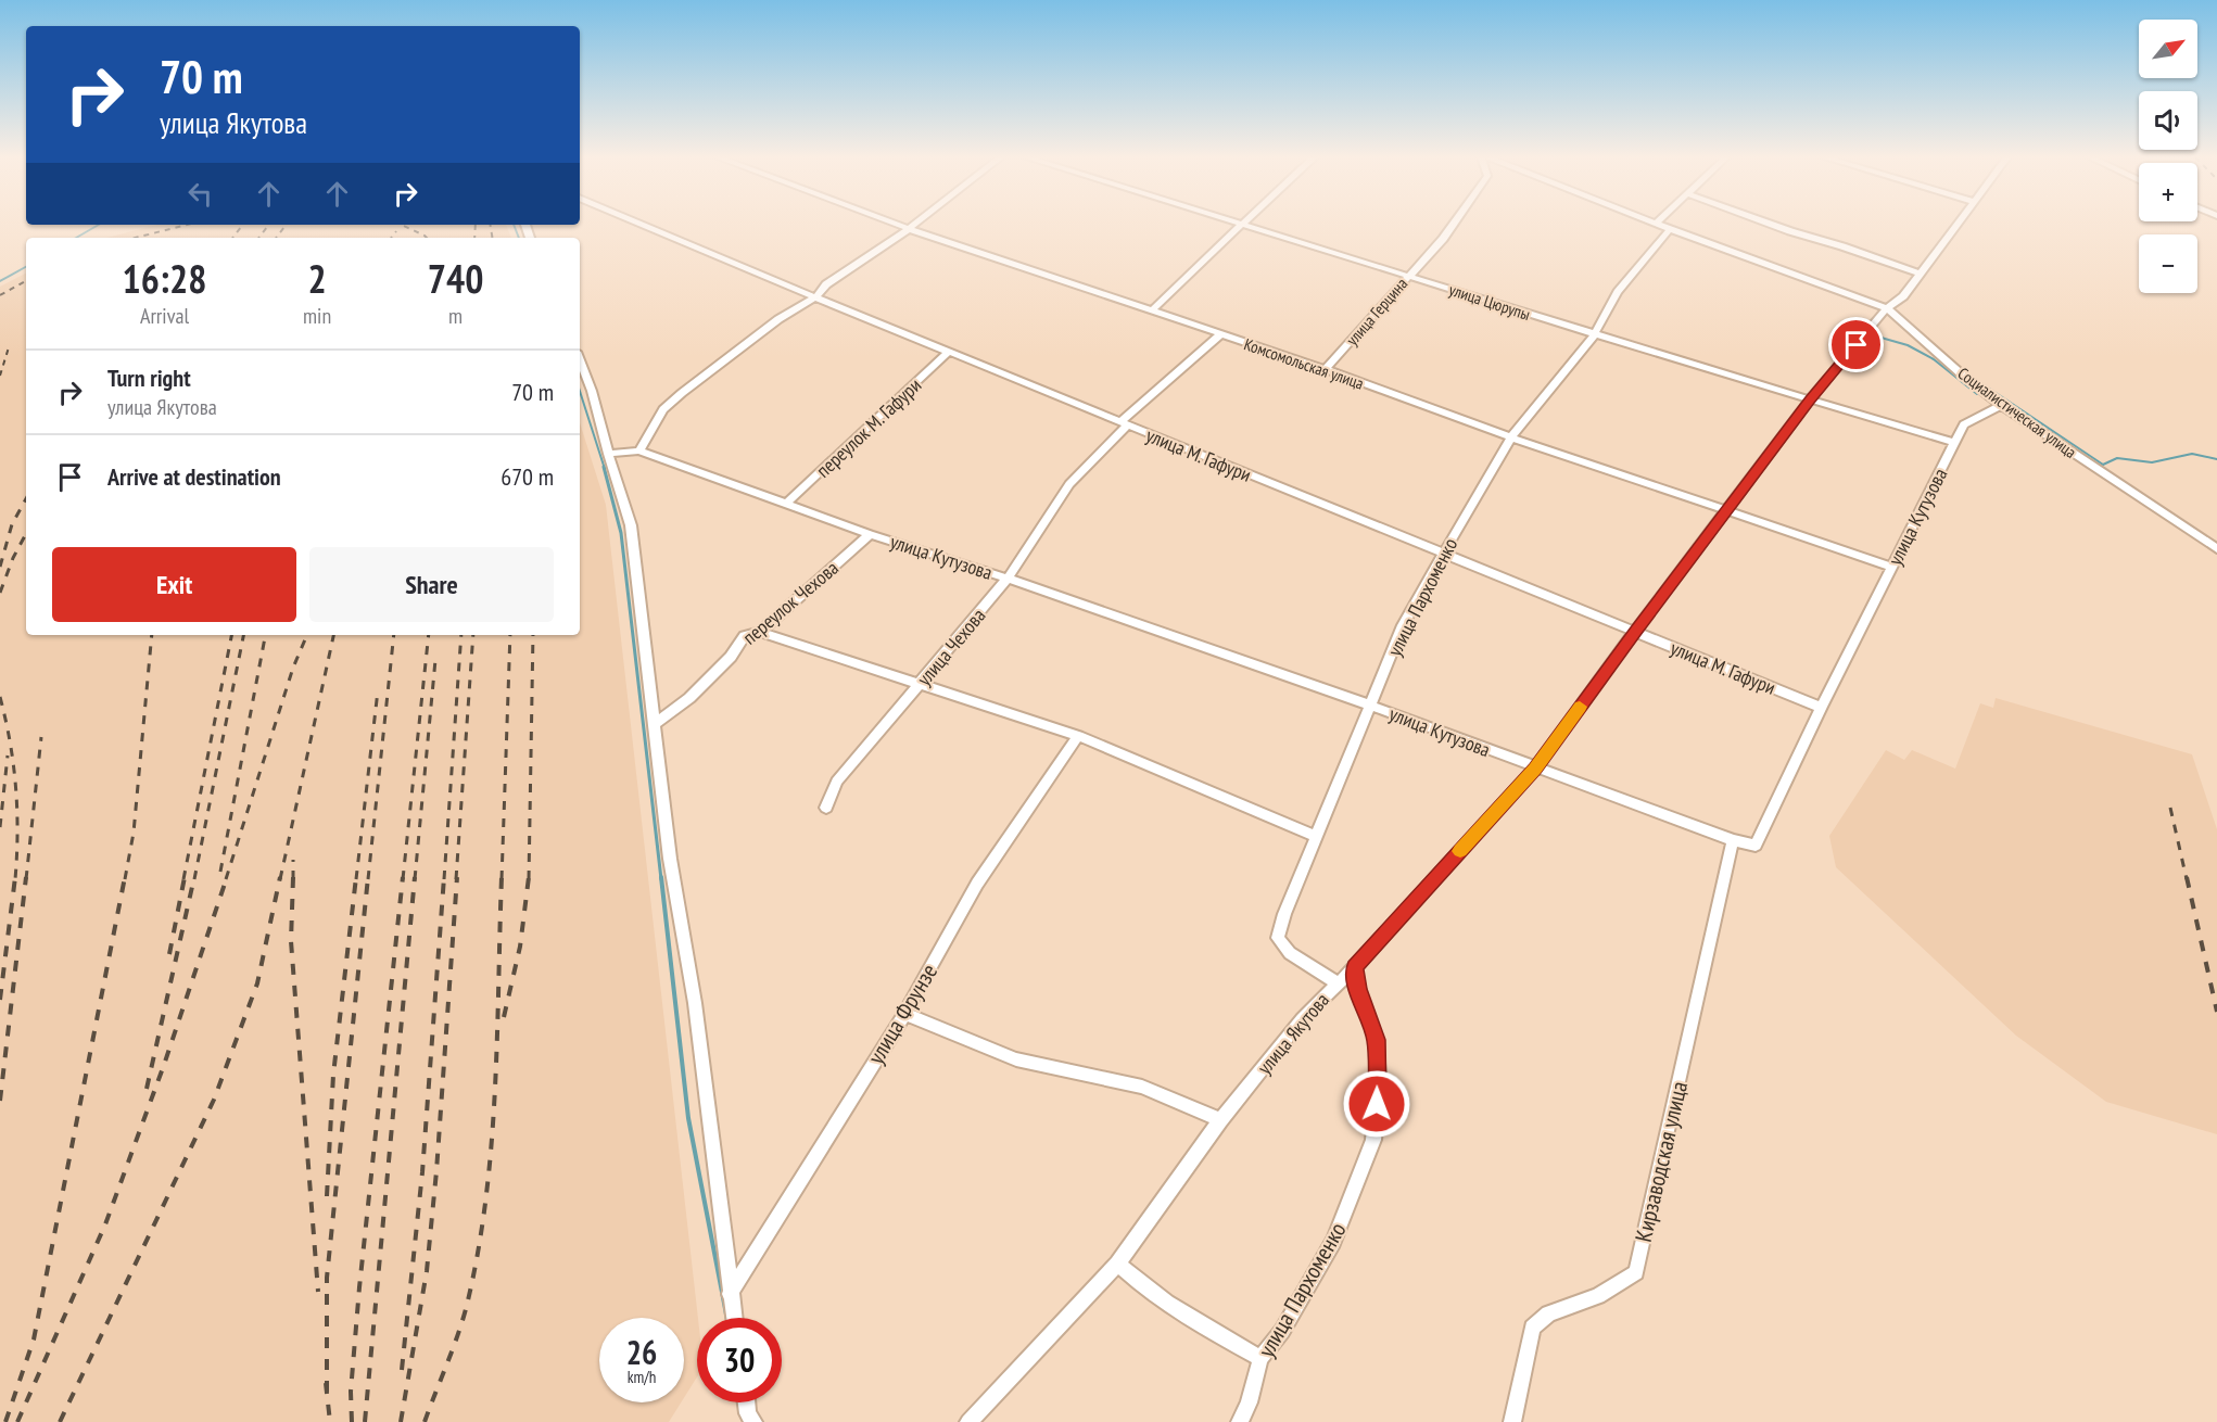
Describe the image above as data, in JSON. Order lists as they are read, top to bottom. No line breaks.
{"streets":{"street":["улица Цюрупы","улица Герцина","Комсомольская улица","Социалистическая улица","переулок М. Гафури","улица М. Гафури","улица Кутузова","улица Пархоменко","переулок Чехова","улица Чехова","улица Фрунзе","улица Якутова","Кирзаводская улица"]},"crossings":[["улица Цюрупы","улица Герцина"],["улица Цюрупы","улица Кутузова"],["улица Цюрупы","улица Пархоменко"],["улица Цюрупы","улица Якутова"],["улица Герцина","Комсомольская улица"],["Комсомольская улица","улица Кутузова"],["Комсомольская улица","улица Пархоменко"],["Комсомольская улица","улица Чехова"],["Комсомольская улица","улица Якутова"],["Социалистическая улица","улица Кутузова"],["Социалистическая улица","улица Пархоменко"],["Социалистическая улица","улица Якутова"],["переулок М. Гафури","улица М. Гафури"],["переулок М. Гафури","улица Кутузова"],["улица М. Гафури","улица Кутузова"],["улица М. Гафури","улица Пархоменко"],["улица М. Гафури","улица Чехова"],["улица М. Гафури","улица Якутова"],["улица Кутузова","улица Пархоменко"],["улица Кутузова","переулок Чехова"],["улица Кутузова","улица Чехова"],["улица Кутузова","улица Якутова"],["улица Кутузова","Кирзаводская улица"],["улица Пархоменко","улица Якутова"]],"north":"top right","page":{"map_buttons":["+","−"],"turn":["70 m","улица Якутова"],"eta":["16:28","Arrival","2","min","740","m"],"list":[{"name":"Turn right","note":"улица Якутова","value":"70 m"},{"name":"Arrive at destination","value":"670 m"}],"buttons":["Exit","Share"],"speed":"26 km/h","limit":"30"}}
